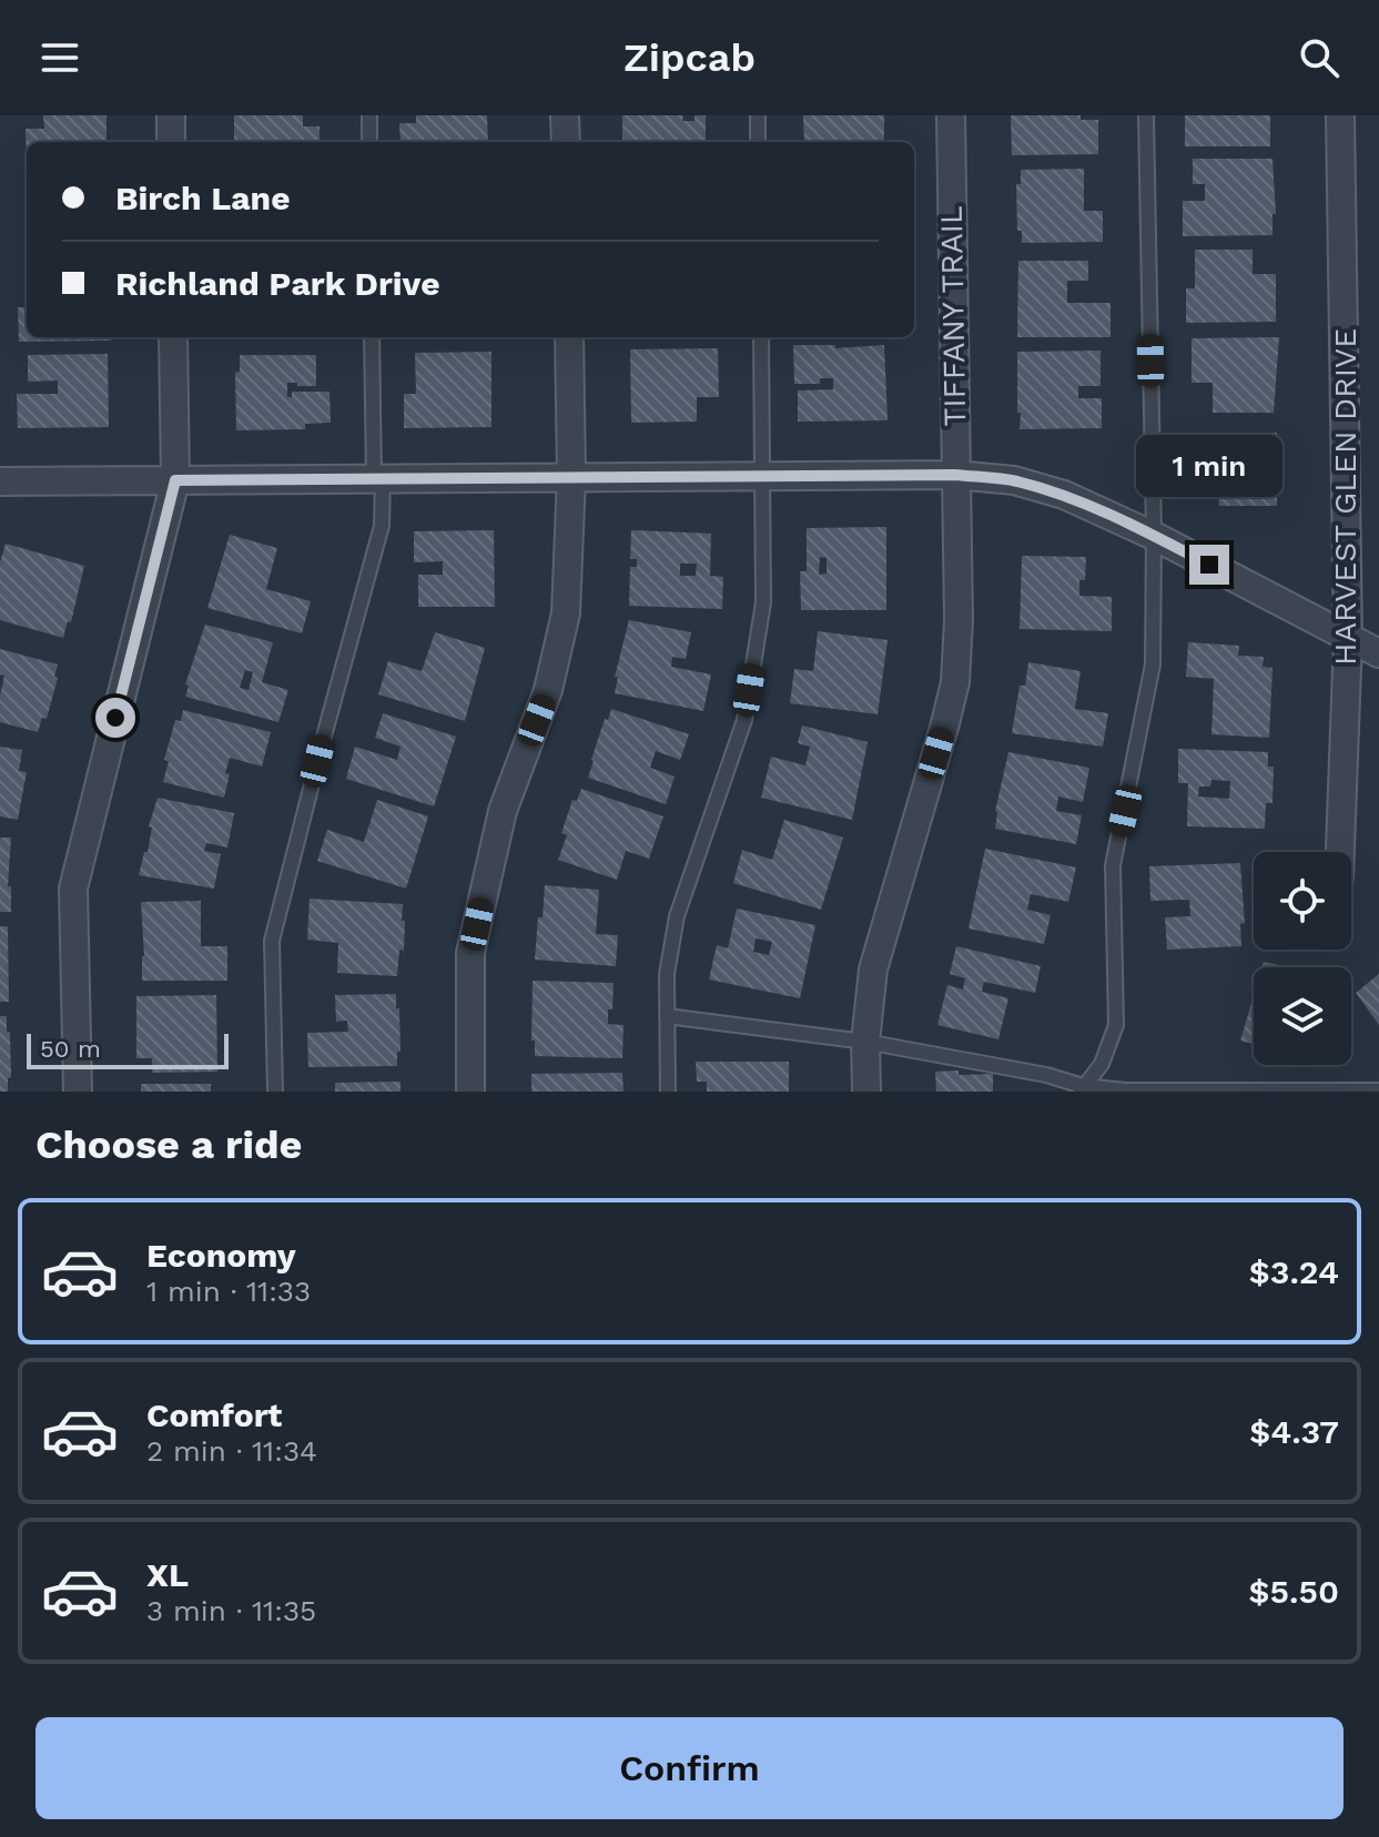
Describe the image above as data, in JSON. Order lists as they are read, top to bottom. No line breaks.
{"streets":{"street":["TIFFANY TRAIL","HARVEST GLEN DRIVE"]},"scale_bar":"50 m","page":{"header":"Zipcab","banner":["Birch Lane","Richland Park Drive"],"bubble":"1 min","scale":"50 m","heading":"Choose a ride","list":[{"name":"Economy","note":"1 min · 11:33","value":"$3.24"},{"name":"Comfort","note":"2 min · 11:34","value":"$4.37"},{"name":"XL","note":"3 min · 11:35","value":"$5.50"}],"buttons":"Confirm"}}
